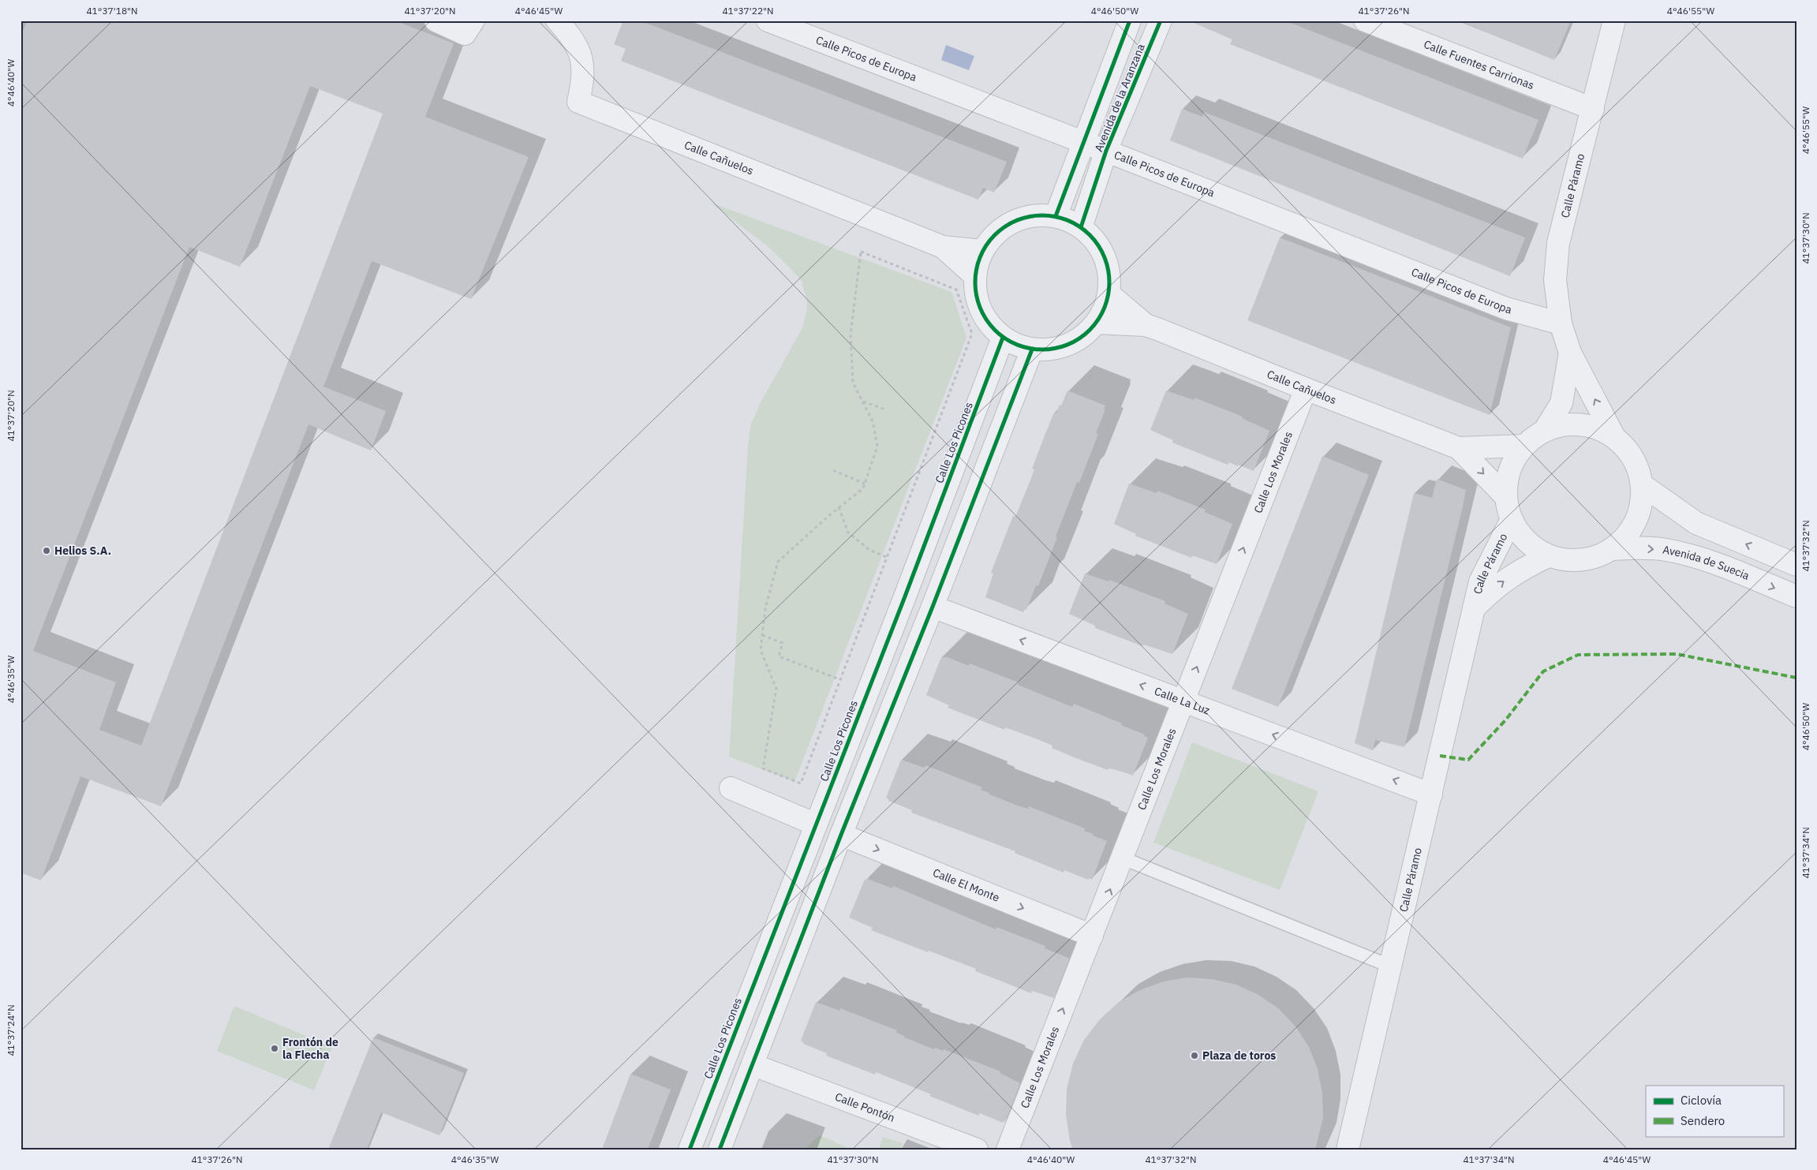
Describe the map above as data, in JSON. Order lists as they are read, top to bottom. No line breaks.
{"streets":{"street":["Calle Picos de Europa","Calle Fuentes Carrionas","Avenida de la Aranzana","Calle Cañuelos","Calle Páramo","Calle Los Picones","Calle Los Morales","Avenida de Suecia","Calle La Luz","Calle El Monte","Calle Pontón"]},"crossings":[["Calle Picos de Europa","Avenida de la Aranzana"],["Calle Picos de Europa","Calle Páramo"],["Calle Fuentes Carrionas","Calle Páramo"],["Avenida de la Aranzana","Calle Cañuelos"],["Avenida de la Aranzana","Calle Los Picones"],["Calle Cañuelos","Calle Páramo"],["Calle Cañuelos","Calle Los Picones"],["Calle Cañuelos","Calle Los Morales"],["Calle Cañuelos","Avenida de Suecia"],["Calle Páramo","Avenida de Suecia"],["Calle Páramo","Calle La Luz"],["Calle Los Morales","Calle La Luz"],["Calle Los Morales","Calle El Monte"]],"one_way":["Calle Los Morales","Calle La Luz","Calle El Monte"],"places":["Helios S.A.","Frontón de la Flecha","Plaza de toros"],"legend":["Ciclovía","Sendero"],"coordinates":["41°37'18\"N","41°37'20\"N","4°46'45\"W","41°37'22\"N","4°46'50\"W","41°37'26\"N","4°46'55\"W","4°46'40\"W","41°37'30\"N","41°37'32\"N","4°46'35\"W","41°37'34\"N","41°37'24\"N"]}
